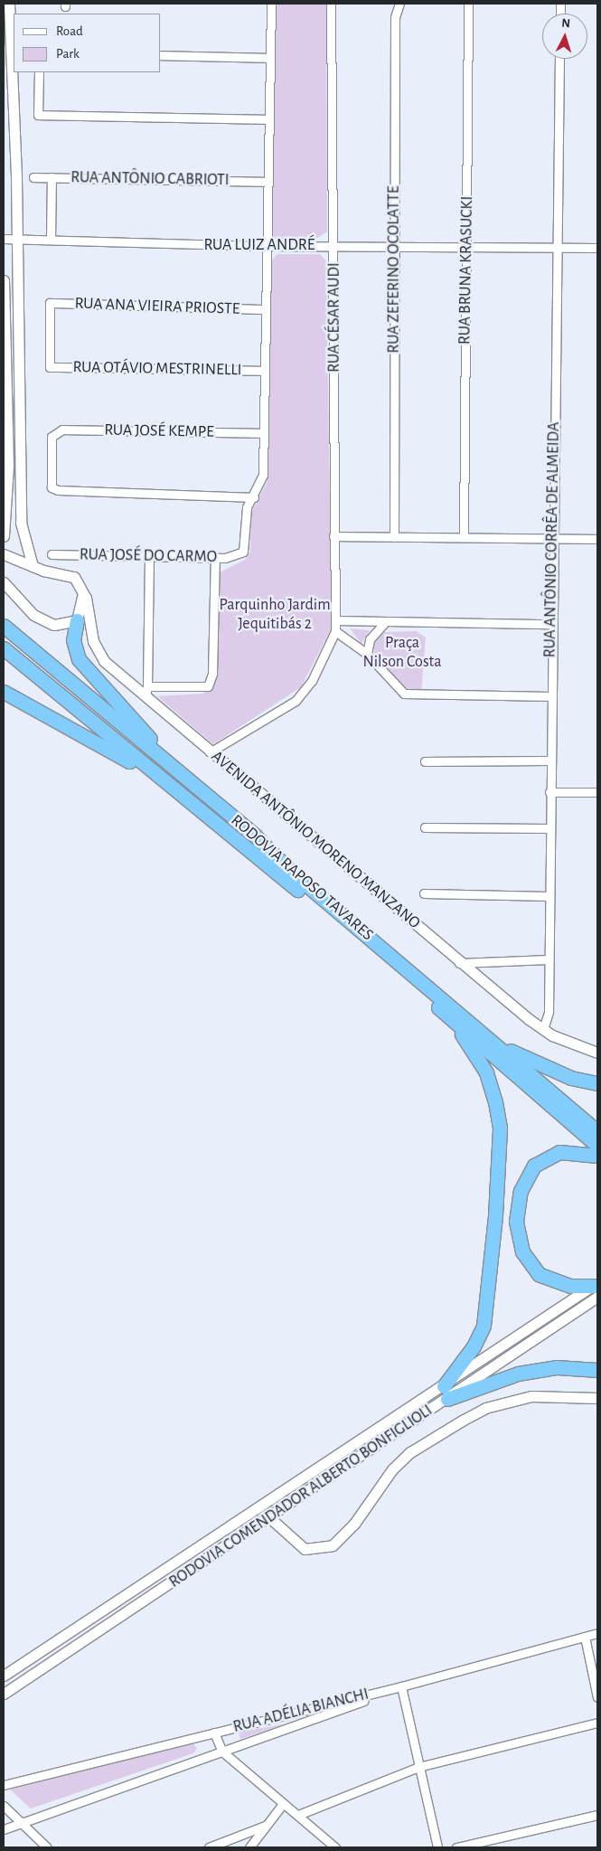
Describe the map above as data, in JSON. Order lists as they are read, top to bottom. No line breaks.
{"streets":{"highway":["RODOVIA RAPOSO TAVARES"],"main road":["AVENIDA ANTÔNIO MORENO MANZANO","RODOVIA COMENDADOR ALBERTO BONFIGLIOLI"],"street":["RUA ANTÔNIO CABRIOTI","RUA LUIZ ANDRÉ","RUA ZEFERINO OCOLATTE","RUA BRUNA KRASUCKI","RUA ANA VIEIRA PRIOSTE","RUA CÉSAR AUDI","RUA OTÁVIO MESTRINELLI","RUA JOSÉ KEMPE","RUA ANTÔNIO CORRÊA DE ALMEIDA","RUA JOSÉ DO CARMO","RUA ADÉLIA BIANCHI"]},"crossings":[["RUA LUIZ ANDRÉ","RUA ZEFERINO OCOLATTE"],["RUA LUIZ ANDRÉ","RUA BRUNA KRASUCKI"],["RUA LUIZ ANDRÉ","RUA CÉSAR AUDI"],["RUA LUIZ ANDRÉ","RUA ANTÔNIO CORRÊA DE ALMEIDA"],["RUA ANA VIEIRA PRIOSTE","RUA OTÁVIO MESTRINELLI"],["RUA JOSÉ KEMPE","RUA JOSÉ DO CARMO"],["RUA ANTÔNIO CORRÊA DE ALMEIDA","AVENIDA ANTÔNIO MORENO MANZANO"]],"parks":["Parquinho Jardim Jequitibás 2","Praça Nilson Costa"],"legend":["Road","Park"],"north":"top"}
